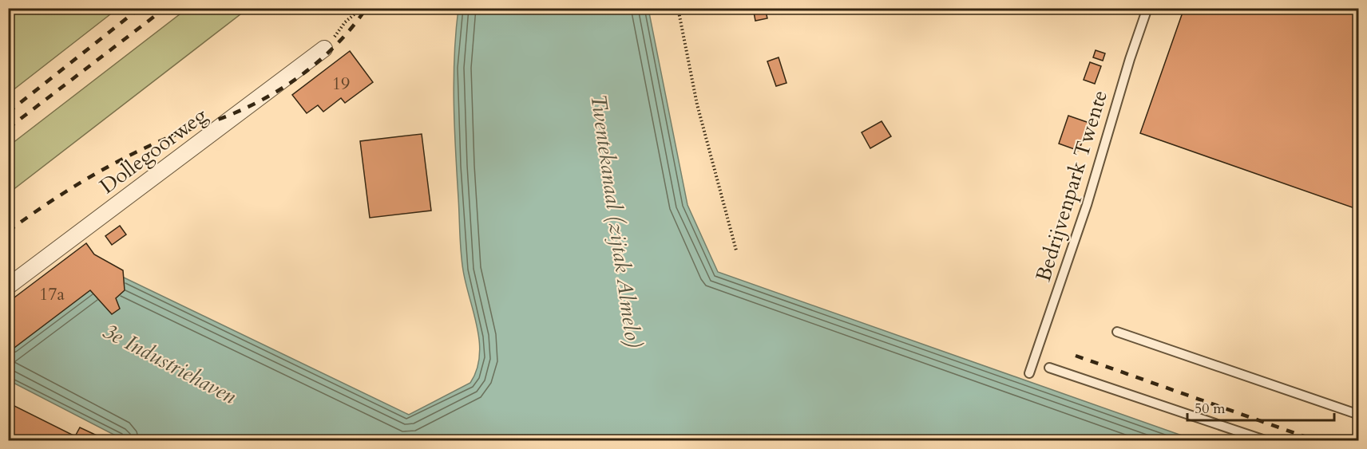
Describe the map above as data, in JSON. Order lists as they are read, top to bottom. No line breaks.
{"streets":{"street":["Dollegoorweg"],"lane":["Bedrijvenpark Twente"]},"water":["Twentekanaal (zijtak Almelo)","3e Industriehaven"],"house_numbers":["19","17a"],"scale_bar":"50 m"}
